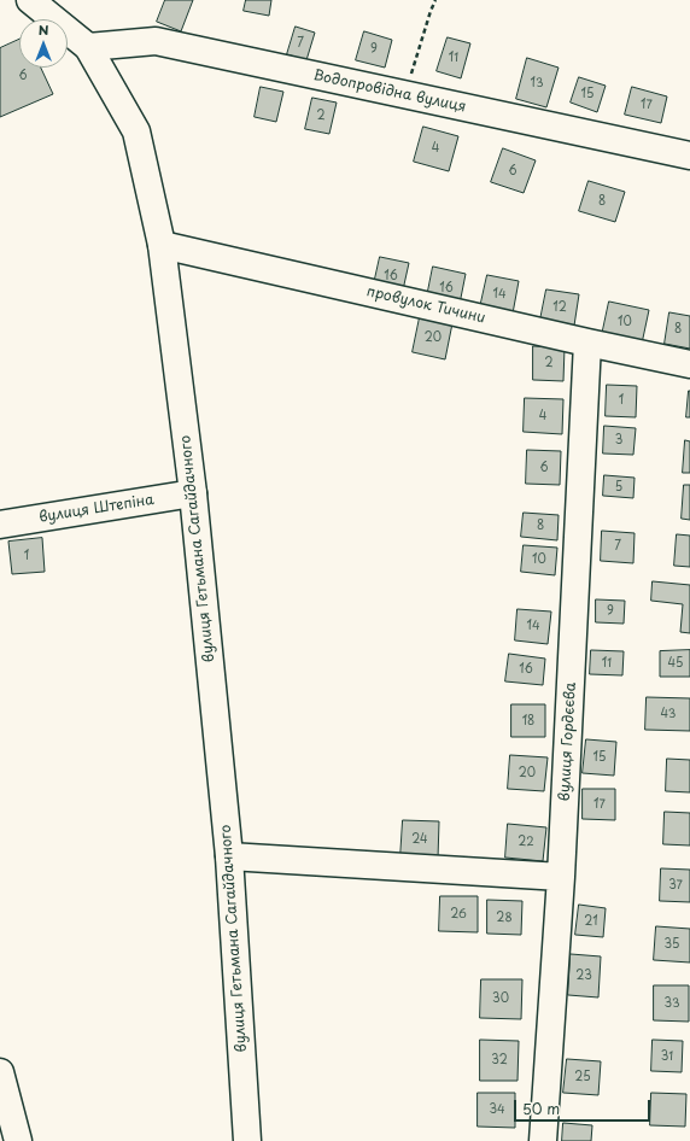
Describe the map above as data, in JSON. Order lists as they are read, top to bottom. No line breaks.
{"streets":{"street":["Водопровідна вулиця","провулок Тичини","вулиця Штепіна","вулиця Гетьмана Сагайдачного","вулиця Гордєєва"]},"crossings":[["Водопровідна вулиця","вулиця Гетьмана Сагайдачного"],["провулок Тичини","вулиця Гетьмана Сагайдачного"],["провулок Тичини","вулиця Гордєєва"],["вулиця Штепіна","вулиця Гетьмана Сагайдачного"]],"house_numbers":["7","9","11","6","13","15","17","2","4","6","8","16","16","14","12","10","8","20","2","1","4","3","6","5","8","7","1","10","9","14","11","45","16","43","18","15","20","17","24","22","37","26","28","21","35","23","30","33","31","32","25","34"],"scale_bar":"50 m","north":"top"}
